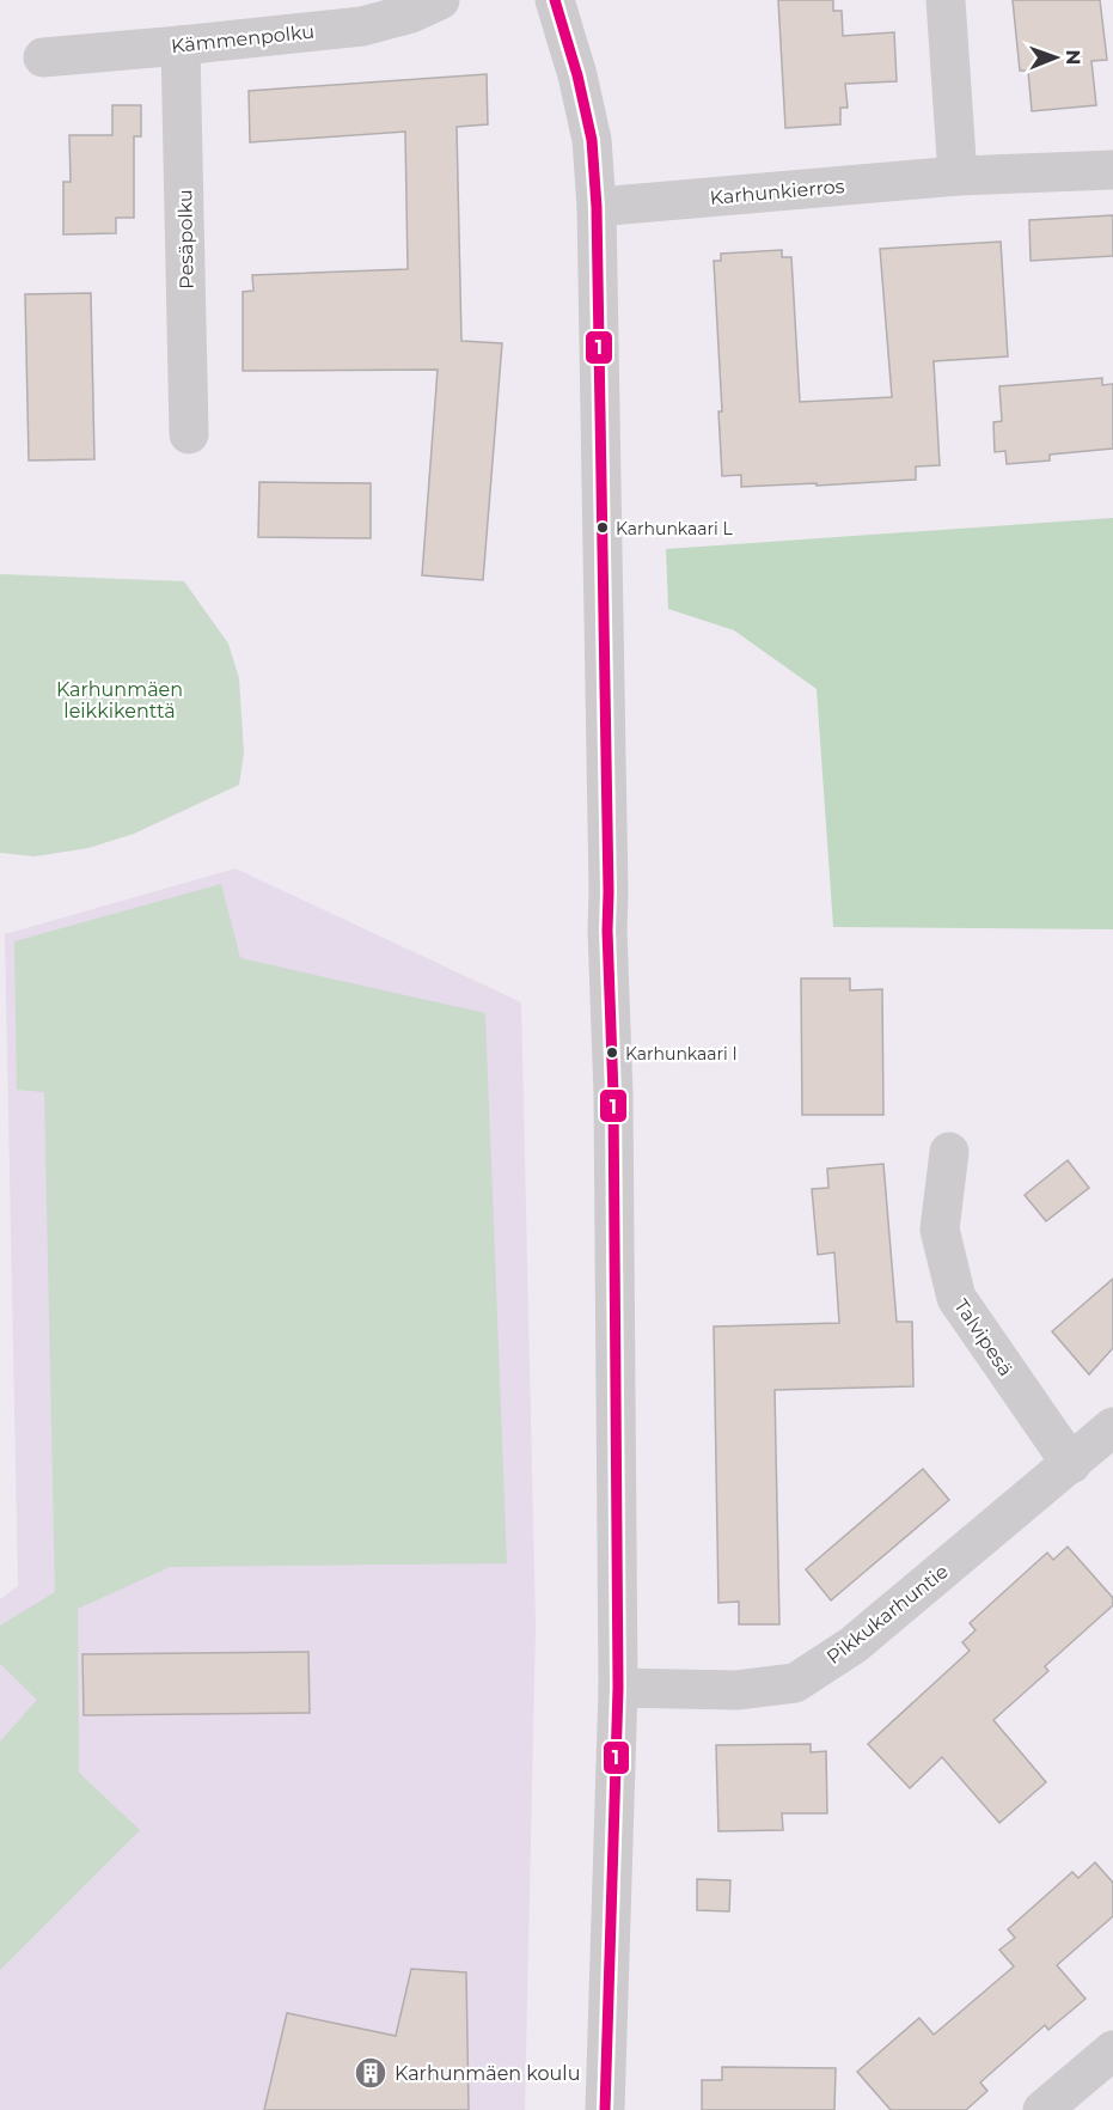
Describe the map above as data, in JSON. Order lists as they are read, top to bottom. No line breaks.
{"streets":{"street":["Kämmenpolku","Karhunkierros","Pesäpolku","Talvipesä","Pikkukarhuntie"]},"crossings":[["Kämmenpolku","Pesäpolku"],["Talvipesä","Pikkukarhuntie"]],"parks":["Karhunmäen leikkikenttä"],"places":{"other":["Karhunkaari L","Karhunkaari I"],"building":["Karhunmäen koulu"]},"lines":["transit line 1"],"north":"right"}
